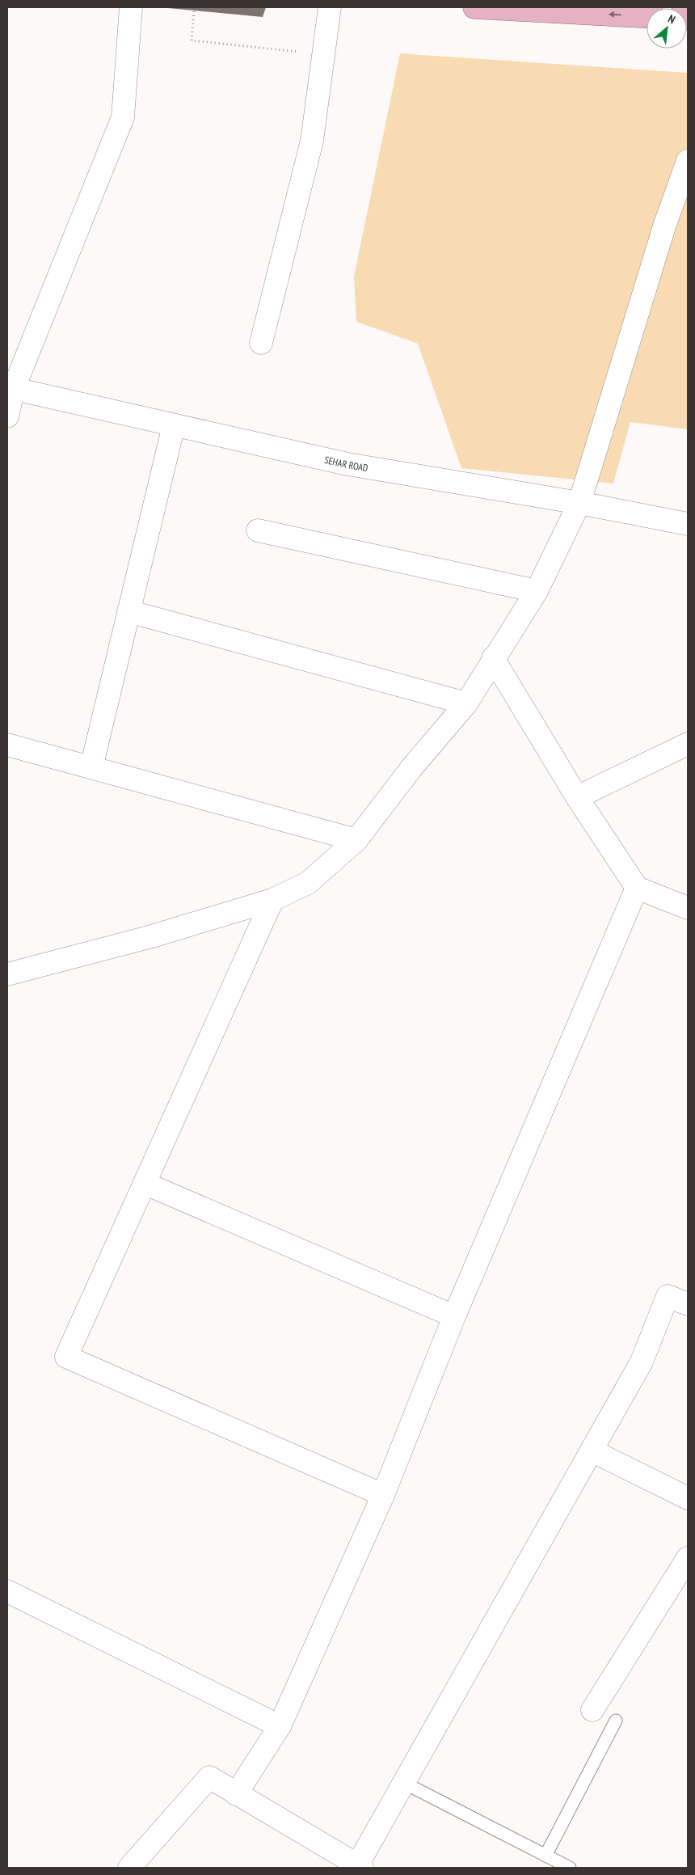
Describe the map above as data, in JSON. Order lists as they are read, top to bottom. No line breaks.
{"streets":{"street":["SEHAR ROAD"]},"north":"top right"}
